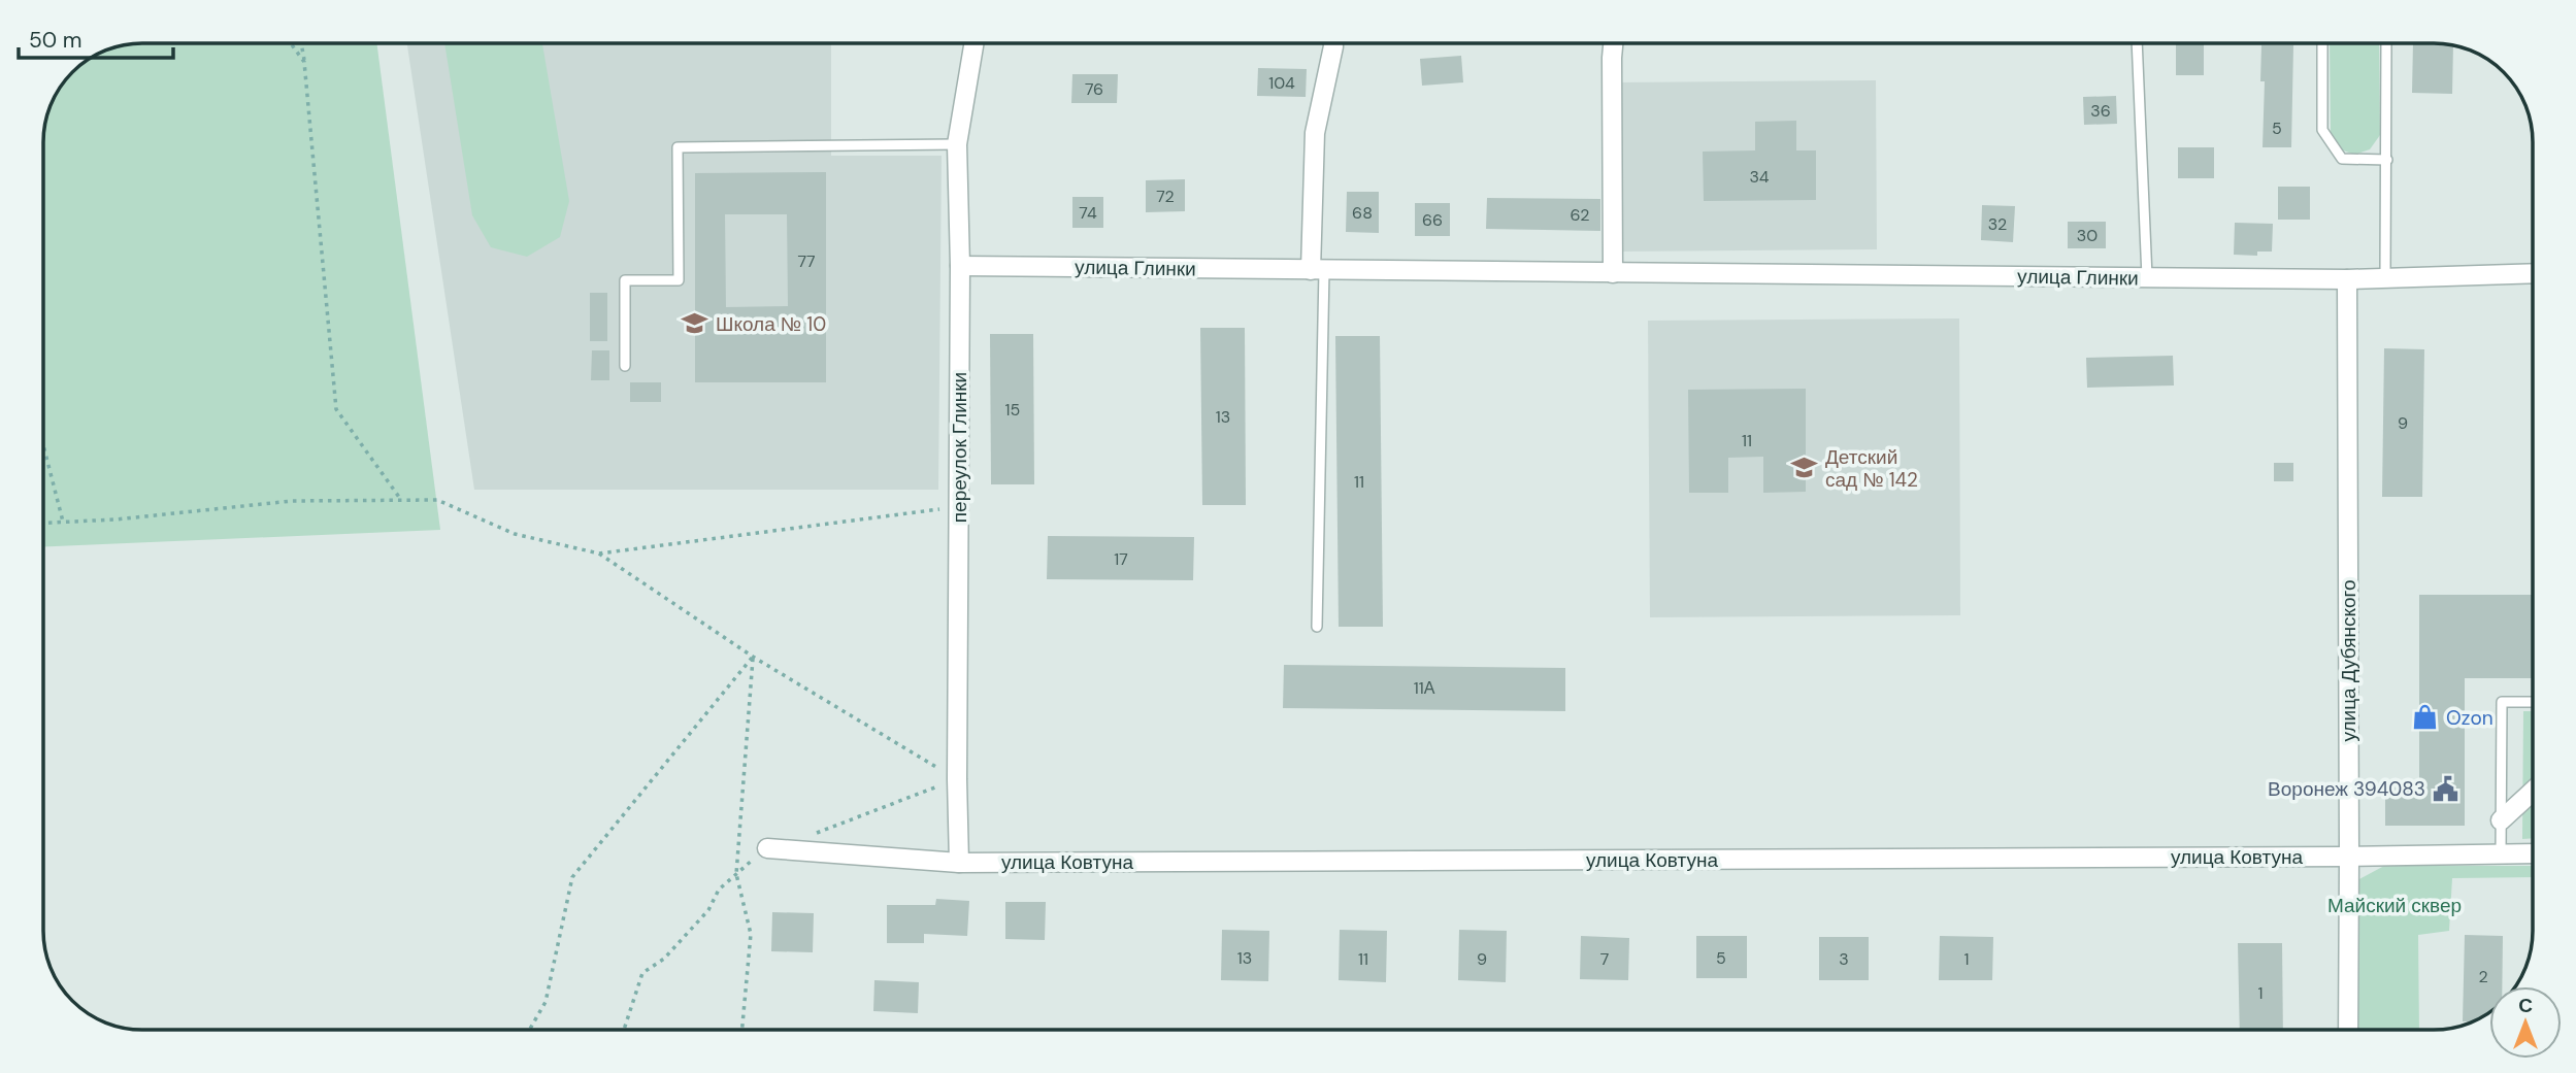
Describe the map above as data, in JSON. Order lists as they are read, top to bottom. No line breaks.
{"streets":{"street":["улица Глинки","переулок Глинки","улица Дубянского","улица Ковтуна"]},"crossings":[["улица Глинки","переулок Глинки"],["улица Глинки","улица Дубянского"],["переулок Глинки","улица Ковтуна"],["улица Дубянского","улица Ковтуна"]],"parks":["Майский сквер"],"places":{"school or university":["Школа № 10","Детский сад № 142"],"shop":["Ozon"],"public building":["Воронеж 394083"]},"house_numbers":["104","76","36","5","34","72","74","68","62","66","32","30","77","15","13","9","11","11","17","11А","13","5","11","9","7","3","1","2","1"],"scale_bar":"50 m","north":"top"}
